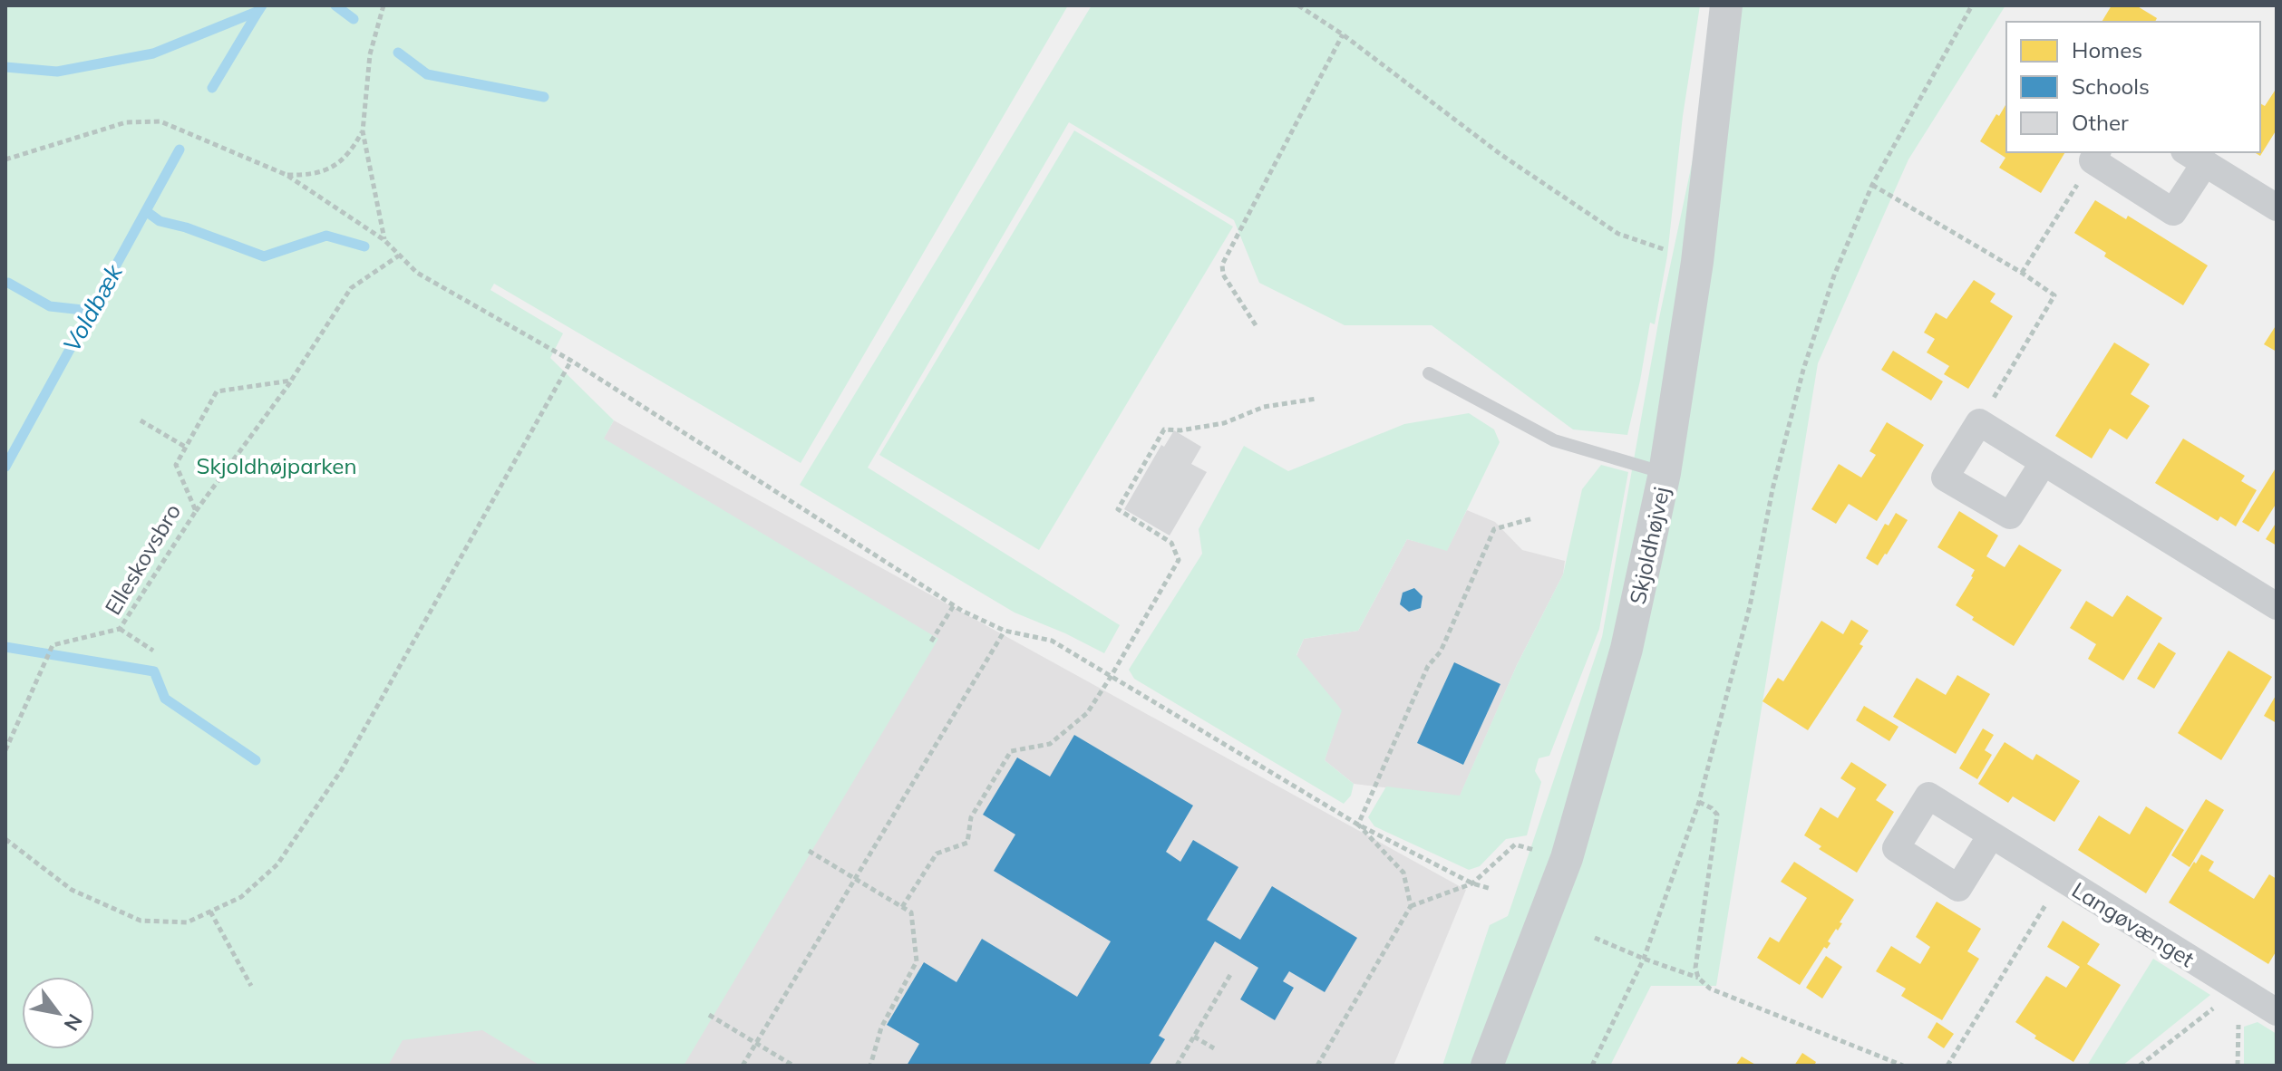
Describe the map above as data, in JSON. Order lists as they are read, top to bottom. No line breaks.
{"streets":{"street":["Skjoldhøjvej","Langøvænget"],"path":["Elleskovsbro"]},"water":["Voldbæk"],"parks":["Skjoldhøjparken"],"legend":["Homes","Schools","Other"],"north":"bottom right"}
